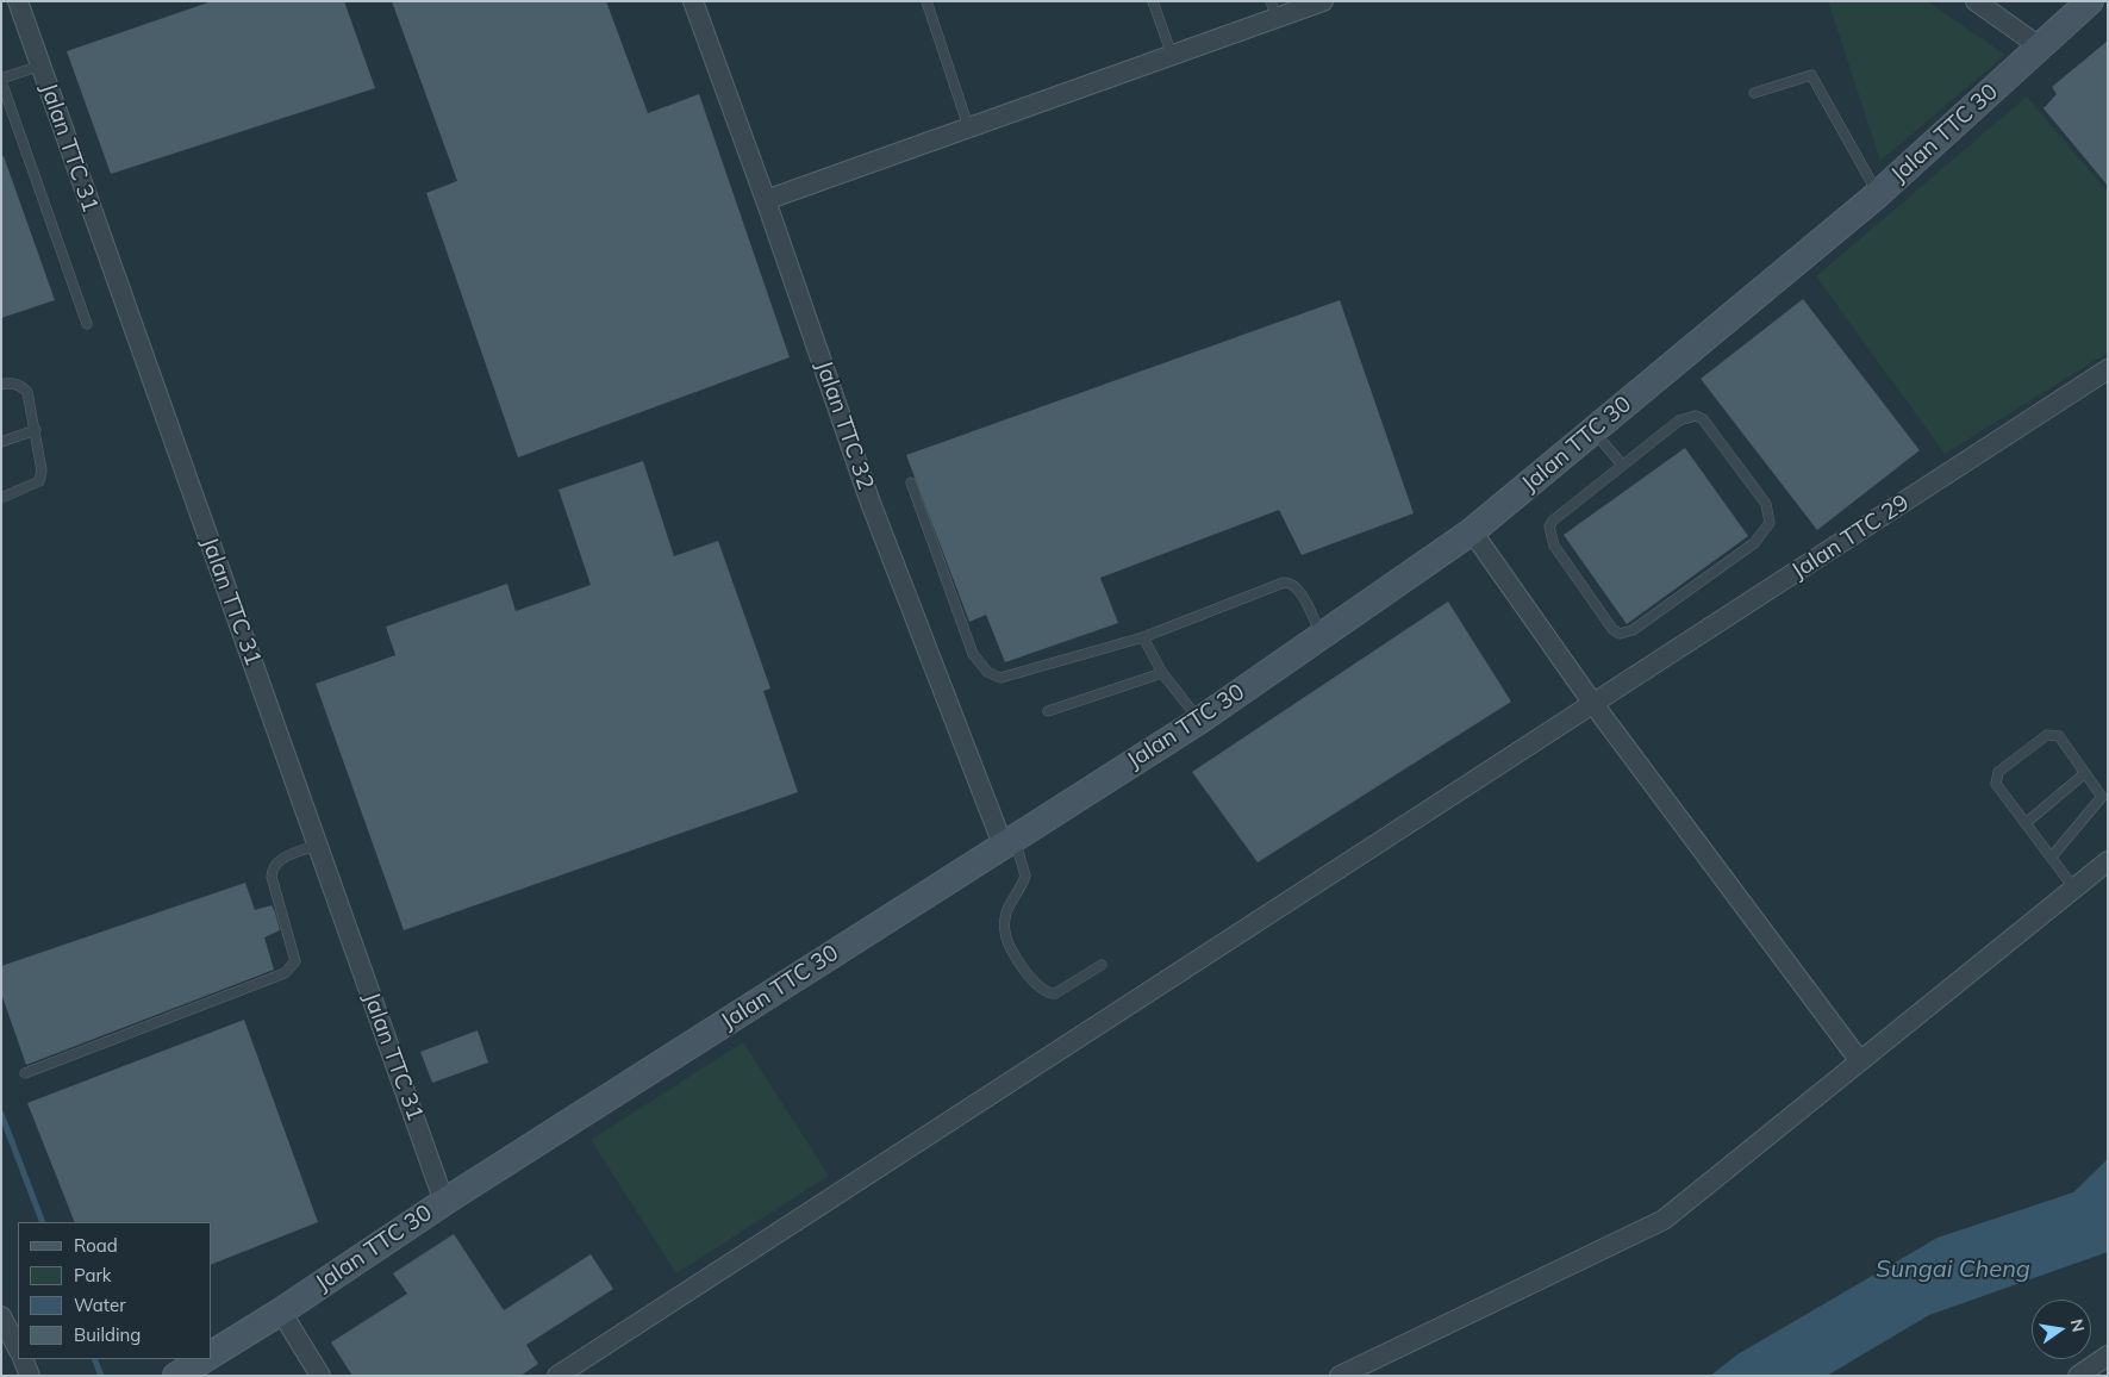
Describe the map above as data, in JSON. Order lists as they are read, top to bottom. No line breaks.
{"streets":{"street":["Jalan TTC 30","Jalan TTC 31","Jalan TTC 32","Jalan TTC 29"]},"crossings":[["Jalan TTC 30","Jalan TTC 31"],["Jalan TTC 30","Jalan TTC 32"]],"water":["Sungai Cheng"],"legend":["Road","Park","Water","Building"],"north":"right"}
